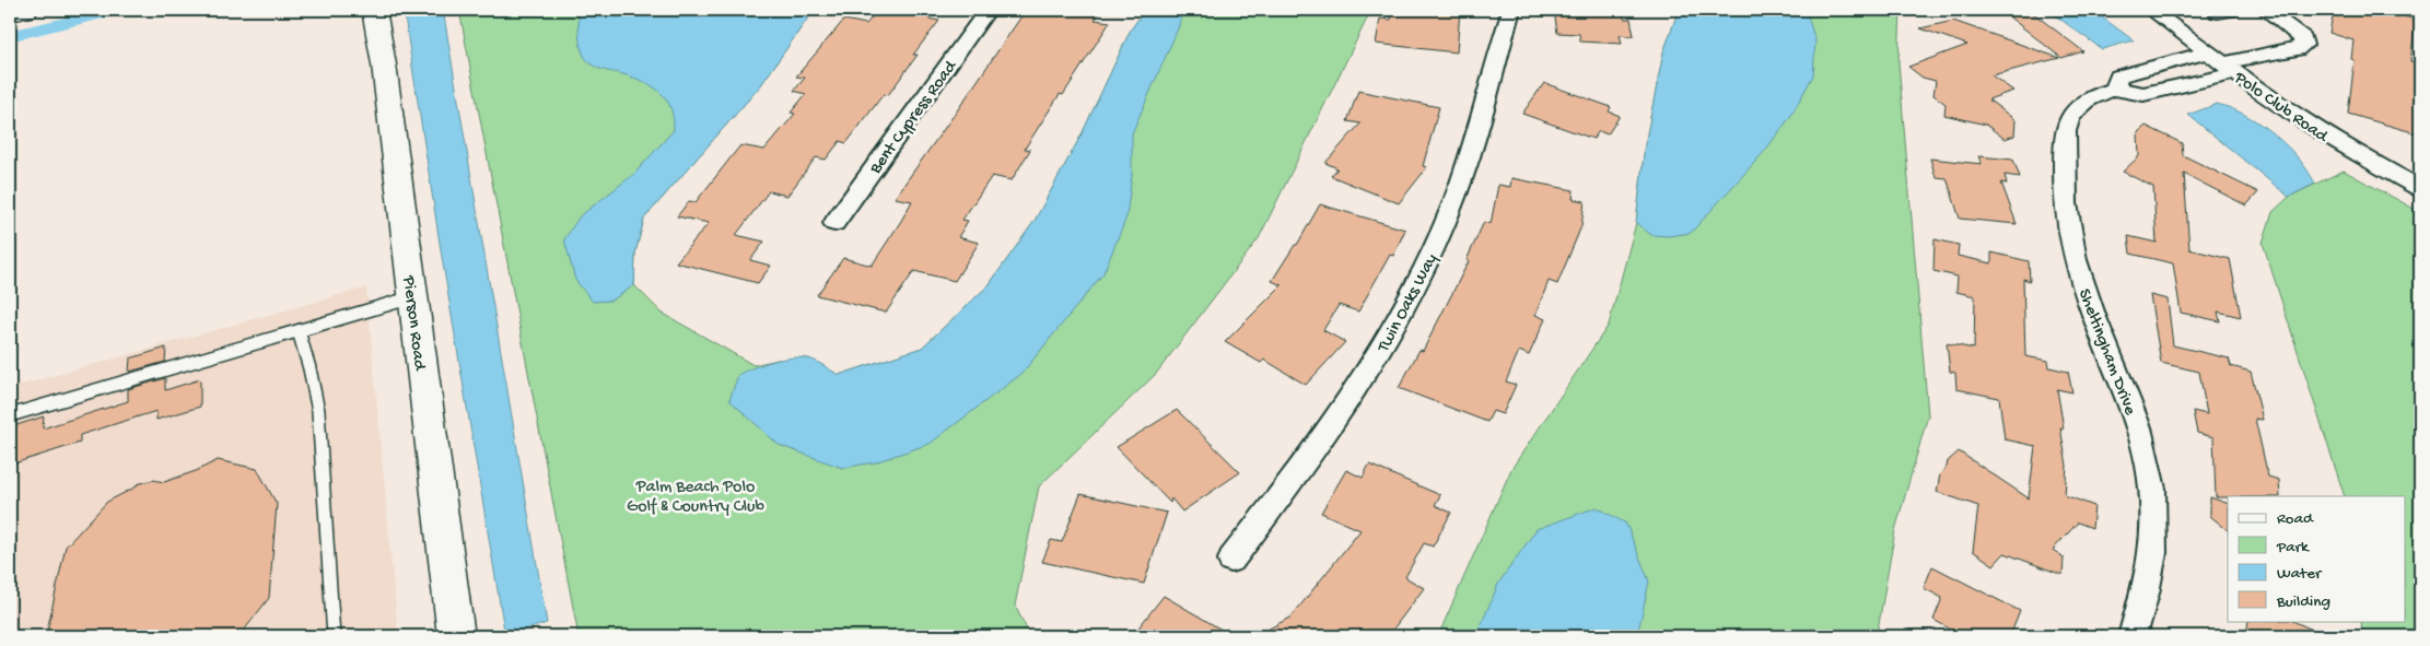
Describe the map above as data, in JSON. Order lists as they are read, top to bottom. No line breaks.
{"streets":{"street":["Polo Club Road","Bent Cypress Road","Twin Oaks Way","Pierson Road","Sheltingham Drive"]},"crossings":[["Polo Club Road","Sheltingham Drive"]],"parks":["Palm Beach Polo Golf & Country Club"],"legend":["Road","Park","Water","Building"]}
